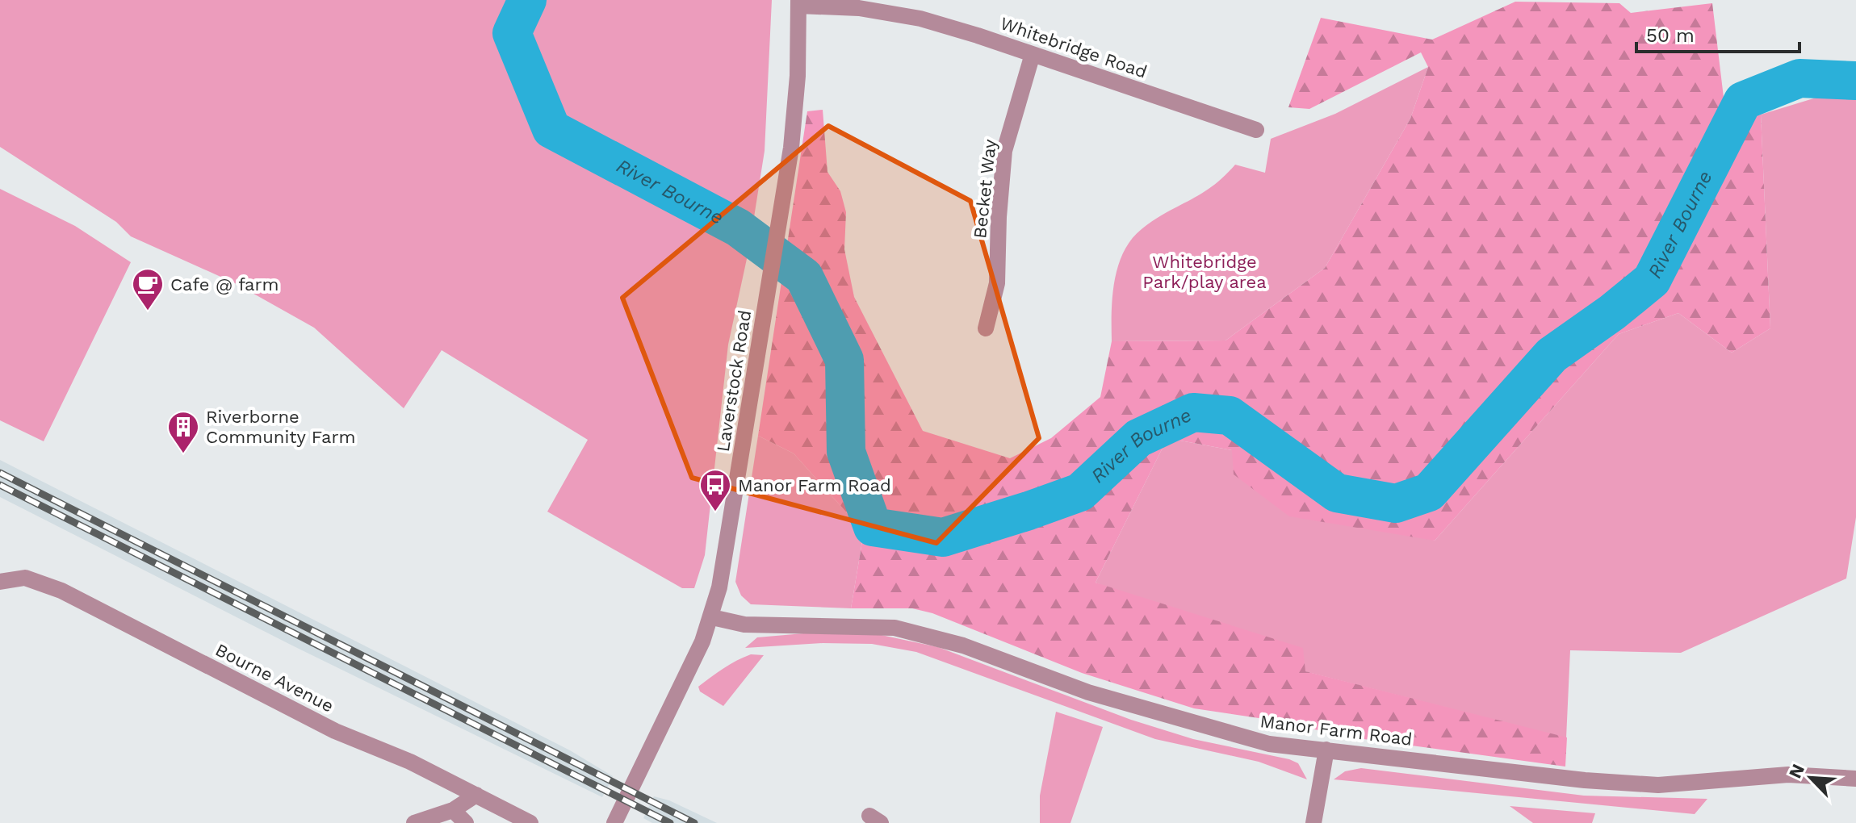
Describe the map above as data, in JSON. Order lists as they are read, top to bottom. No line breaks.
{"streets":{"street":["Whitebridge Road","Becket Way","Laverstock Road","Bourne Avenue","Manor Farm Road"]},"crossings":[["Whitebridge Road","Becket Way"],["Whitebridge Road","Laverstock Road"],["Laverstock Road","Manor Farm Road"]],"water":["River Bourne"],"parks":["Whitebridge Park/play area"],"places":{"cafe":["Cafe @ farm"],"building":["Riverborne Community Farm"],"bus stop":["Manor Farm Road"]},"scale_bar":"50 m","north":"top left"}
